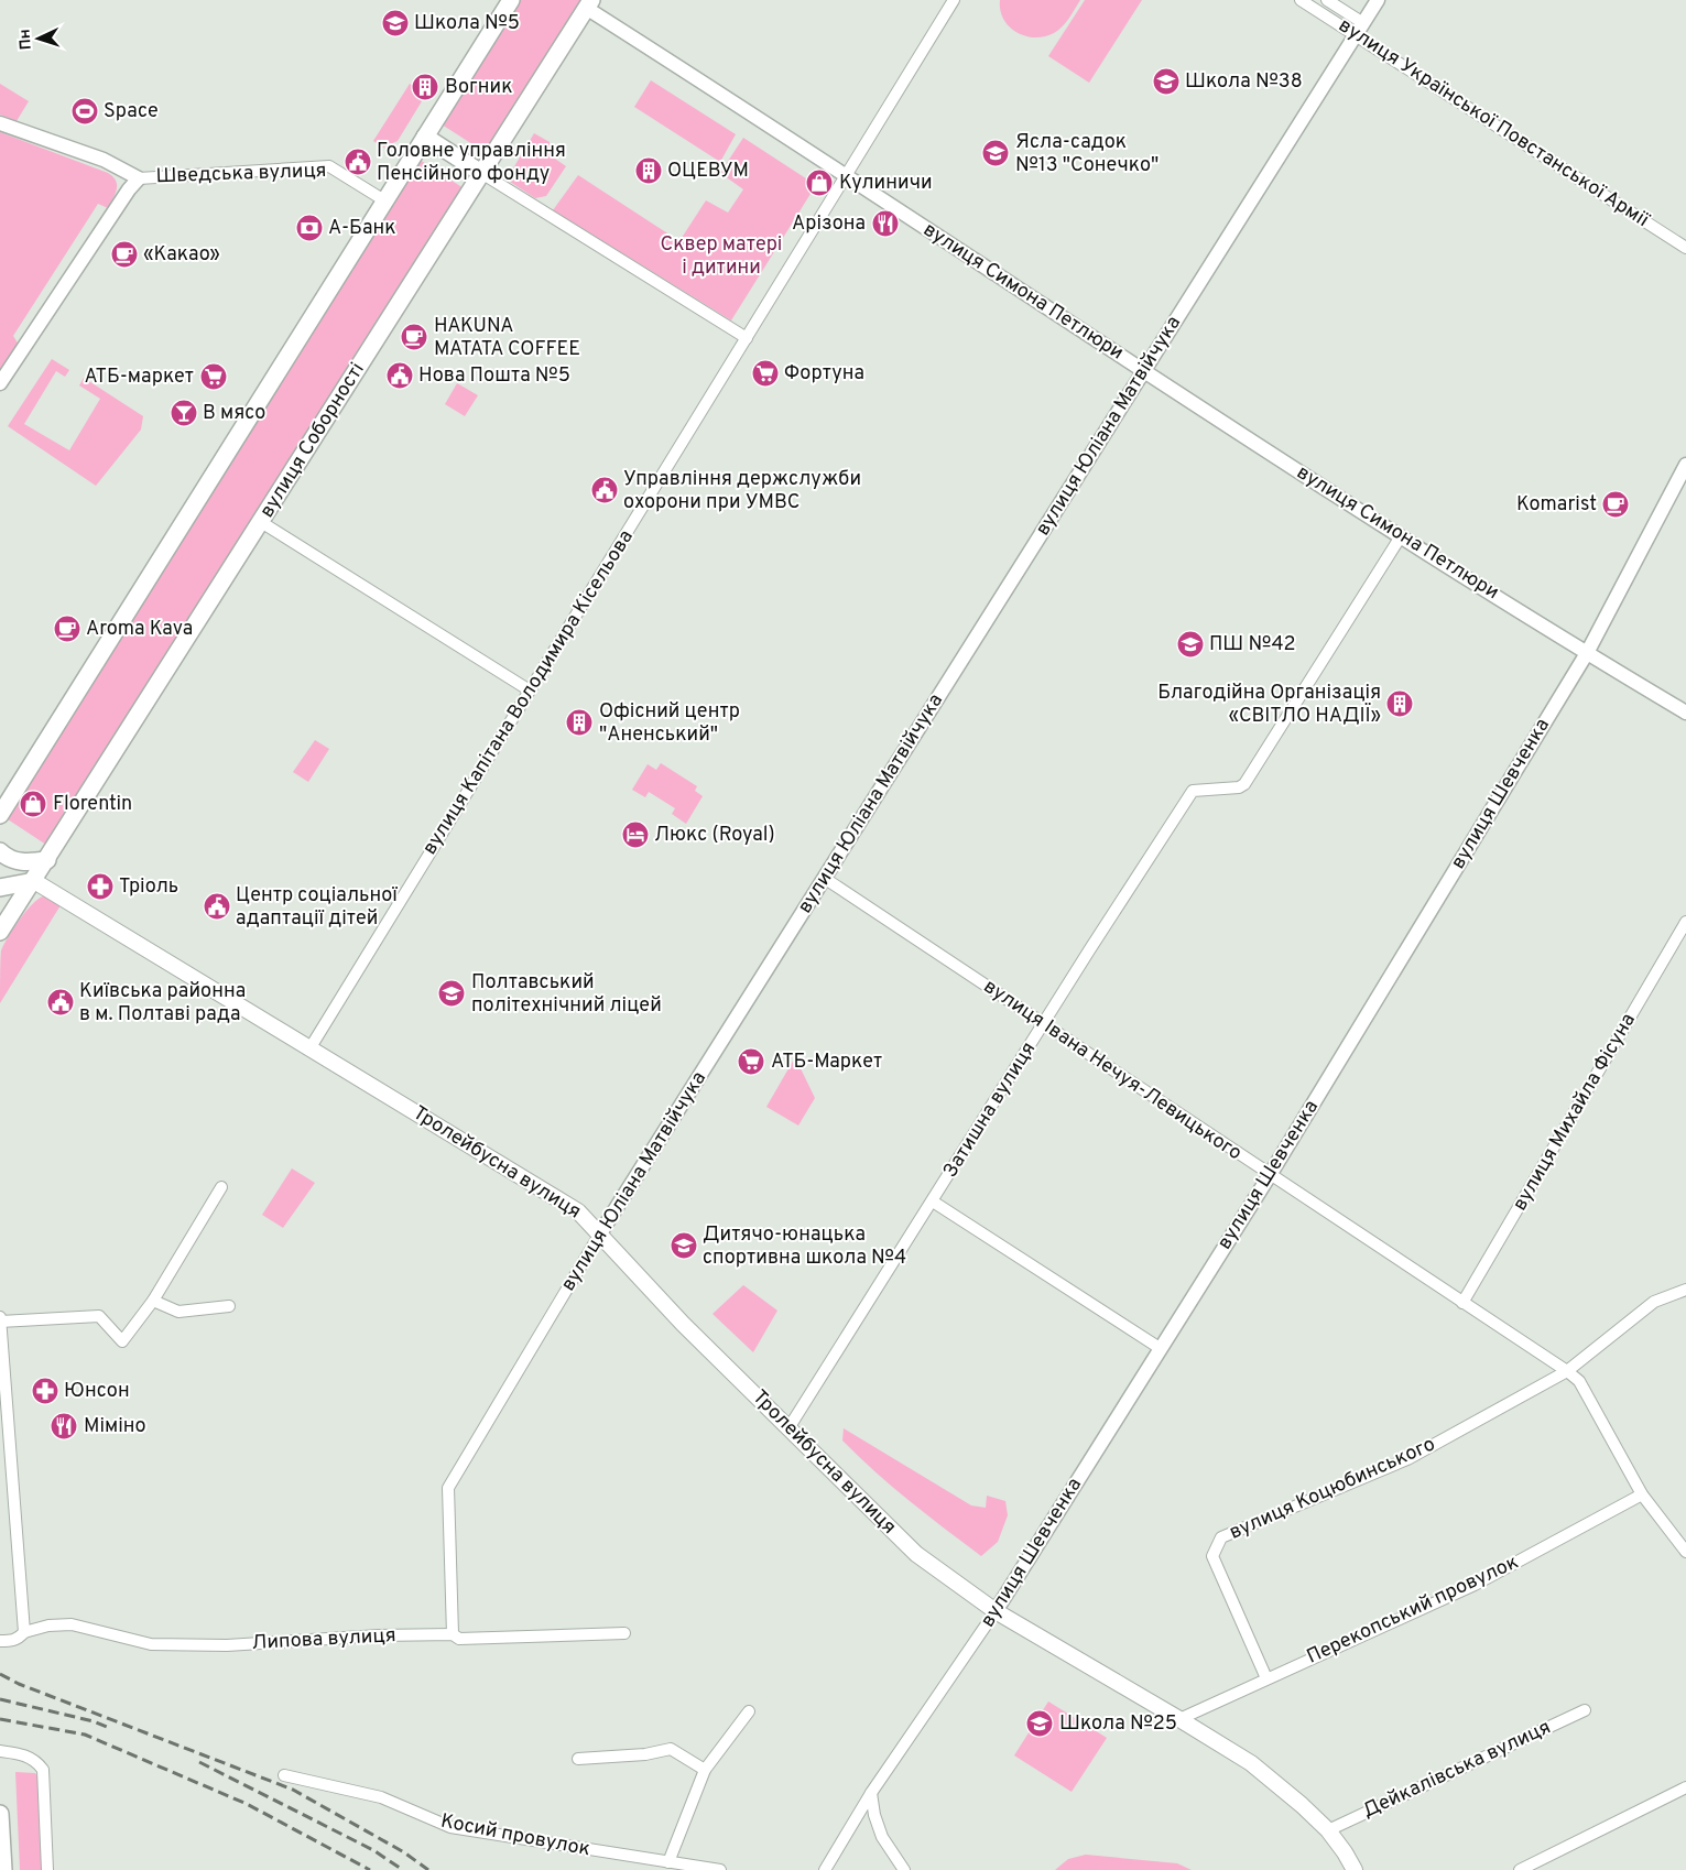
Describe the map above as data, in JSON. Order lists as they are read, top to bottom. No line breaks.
{"streets":{"main road":["вулиця Соборності","Тролейбусна вулиця"],"street":["вулиця Української Повстанської Армії","Шведська вулиця","вулиця Симона Петлюри","вулиця Юліана Матвійчука","вулиця Капітана Володимира Кісельова","вулиця Шевченка","вулиця Івана Нечуя-Левицького","Затишна вулиця","вулиця Михайла Фісуна","вулиця Коцюбинського","Перекопський провулок","Липова вулиця","Дейкалівська вулиця","Косий провулок"]},"crossings":[["вулиця Української Повстанської Армії","вулиця Юліана Матвійчука"],["вулиця Симона Петлюри","вулиця Юліана Матвійчука"],["вулиця Симона Петлюри","вулиця Соборності"],["вулиця Симона Петлюри","вулиця Капітана Володимира Кісельова"],["вулиця Симона Петлюри","вулиця Шевченка"],["вулиця Симона Петлюри","Затишна вулиця"],["вулиця Юліана Матвійчука","вулиця Івана Нечуя-Левицького"],["вулиця Юліана Матвійчука","Тролейбусна вулиця"],["вулиця Юліана Матвійчука","Липова вулиця"],["вулиця Соборності","Тролейбусна вулиця"],["вулиця Капітана Володимира Кісельова","Тролейбусна вулиця"],["вулиця Шевченка","вулиця Івана Нечуя-Левицького"],["вулиця Шевченка","Тролейбусна вулиця"],["вулиця Івана Нечуя-Левицького","Затишна вулиця"],["вулиця Івана Нечуя-Левицького","вулиця Михайла Фісуна"],["вулиця Івана Нечуя-Левицького","вулиця Коцюбинського"],["вулиця Івана Нечуя-Левицького","Перекопський провулок"],["Затишна вулиця","Тролейбусна вулиця"],["Тролейбусна вулиця","Перекопський провулок"],["Тролейбусна вулиця","Дейкалівська вулиця"],["вулиця Коцюбинського","Перекопський провулок"]],"parks":["Сквер матері і дитини"],"places":{"school or university":["Школа №5","Школа №38","Ясла-садок №13 \"Сонечко\"","ПШ №42","Полтавський політехнічний ліцей","Дитячо-юнацька спортивна школа №4","Школа №25"],"building":["Вогник","ОЦЕВУМ","Благодійна Організація «СВІТЛО НАДІЇ»","Офісний центр \"Аненський\""],"sports":["Space"],"public building":["Головне управління Пенсійного фонду","Нова Пошта №5","Управління держслужби охорони при УМВС","Центр соціальної адаптації дітей","Київська районна в м. Полтаві рада"],"shop":["Кулиничи","Florentin"],"restaurant":["Арізона","Міміно"],"bank":["А-Банк"],"cafe":["«Какао»","HAKUNA MATATA COFFEE","Komarist","Aroma Kava"],"supermarket":["Фортуна","АТБ-маркет","АТБ-Маркет"],"bar":["В мясо"],"hotel":["Люкс (Royal)"],"pharmacy":["Тріоль","Юнсон"]},"north":"left"}
